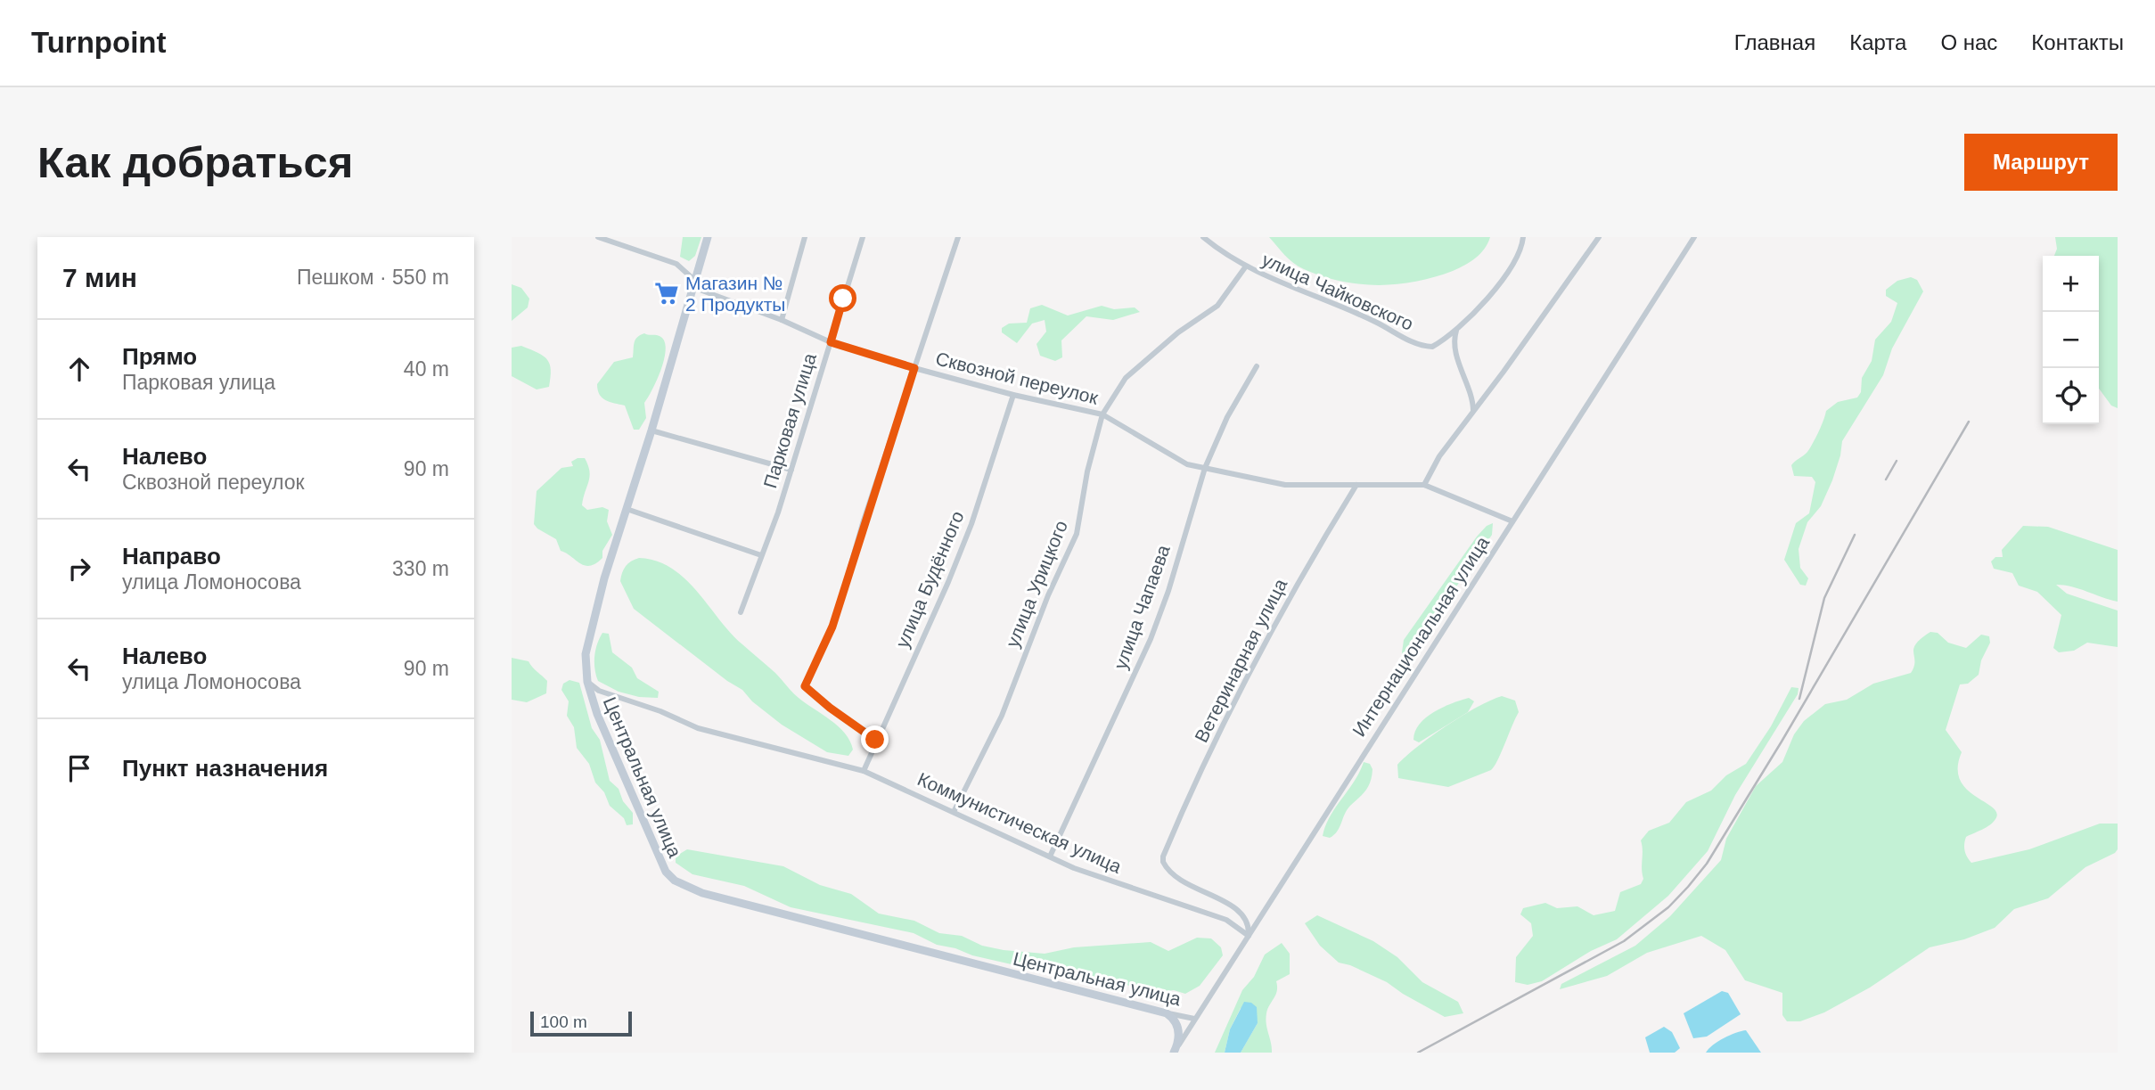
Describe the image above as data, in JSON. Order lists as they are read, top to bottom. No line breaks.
{"streets":{"street":["улица Чайковского","Сквозной переулок","Парковая улица","улица Будённого","улица Урицкого","улица Чапаева","Интернациональная улица","Ветеринарная улица","Центральная улица","Коммунистическая улица"]},"crossings":[["улица Чайковского","улица Урицкого"],["Сквозной переулок","Парковая улица"],["Сквозной переулок","улица Будённого"],["Сквозной переулок","улица Урицкого"],["Сквозной переулок","улица Чапаева"],["Сквозной переулок","Интернациональная улица"],["Сквозной переулок","Ветеринарная улица"],["Сквозной переулок","Центральная улица"],["улица Будённого","Коммунистическая улица"],["улица Урицкого","Коммунистическая улица"],["улица Чапаева","Коммунистическая улица"],["Интернациональная улица","Ветеринарная улица"],["Интернациональная улица","Центральная улица"],["Интернациональная улица","Коммунистическая улица"],["Ветеринарная улица","Коммунистическая улица"],["Центральная улица","Коммунистическая улица"]],"places":{"supermarket":["Магазин № 2 Продукты"]},"scale_bar":"100 m","page":{"header":"Turnpoint","nav":["Главная","Карта","О нас","Контакты"],"buttons":"Маршрут","title":"Как добраться","heading":["7 мин","Пешком · 550 m"],"map_buttons":["+","−"],"list":[["Прямо","Парковая улица","40 m"],["Налево","Сквозной переулок","90 m"],["Направо","улица Ломоносова","330 m"],["Налево","улица Ломоносова","90 m"],"Пункт назначения"],"scale":"100 m"}}
